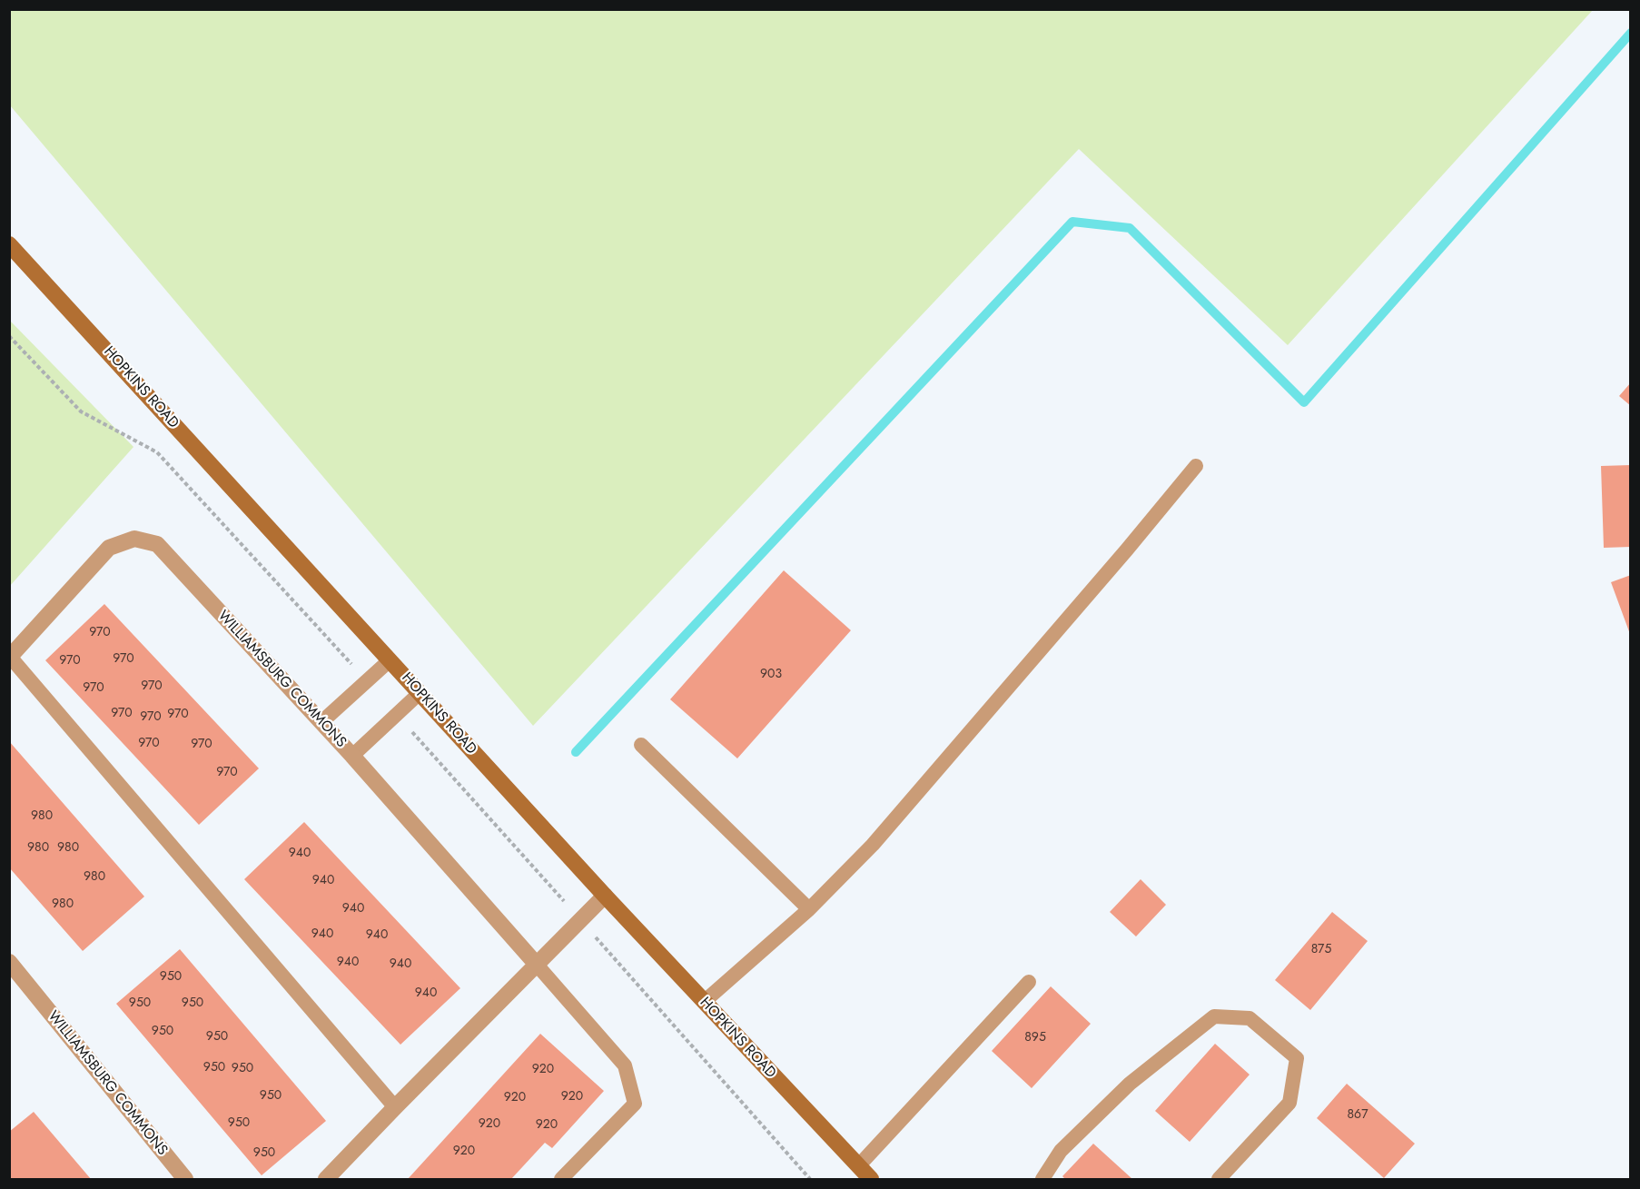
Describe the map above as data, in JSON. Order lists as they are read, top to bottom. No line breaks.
{"streets":{"street":["HOPKINS ROAD","WILLIAMSBURG COMMONS"]},"house_numbers":["970","970","970","903","970","970","970","970","970","970","970","970","980","980","980","940","980","940","980","940","940","940","875","940","940","950","940","950","950","950","950","895","950","950","920","950","920","920","867","950","920","920","920","950"]}
